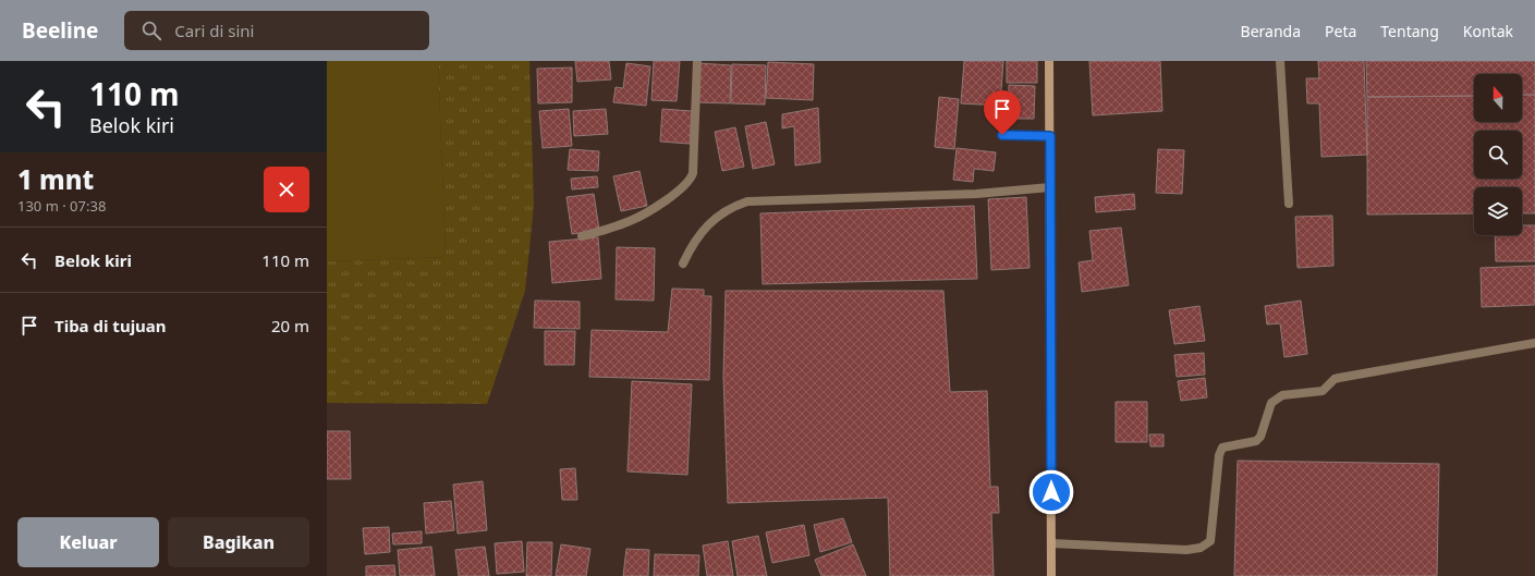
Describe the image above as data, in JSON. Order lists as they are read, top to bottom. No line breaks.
{"north":"top","page":{"header":"Beeline","search":"Cari di sini","nav":["Beranda","Peta","Tentang","Kontak"],"turn":["110 m","Belok kiri"],"heading":["1 mnt","130 m · 07:38"],"list":[{"name":"Belok kiri","value":"110 m"},{"name":"Tiba di tujuan","value":"20 m"}],"buttons":["Keluar","Bagikan"]}}
